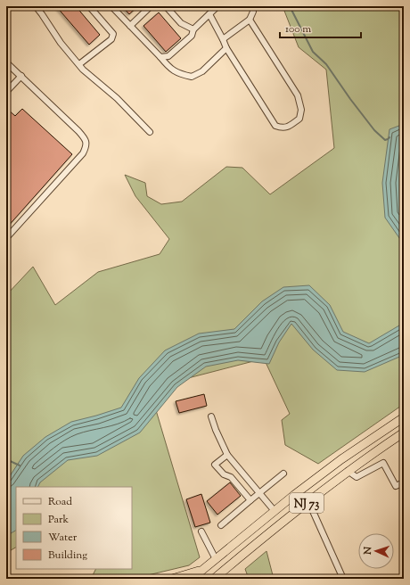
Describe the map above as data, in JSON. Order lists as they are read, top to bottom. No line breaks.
{"streets":{"highway":["NJ 73"]},"legend":["Road","Park","Water","Building"],"scale_bar":"100 m","north":"left"}
